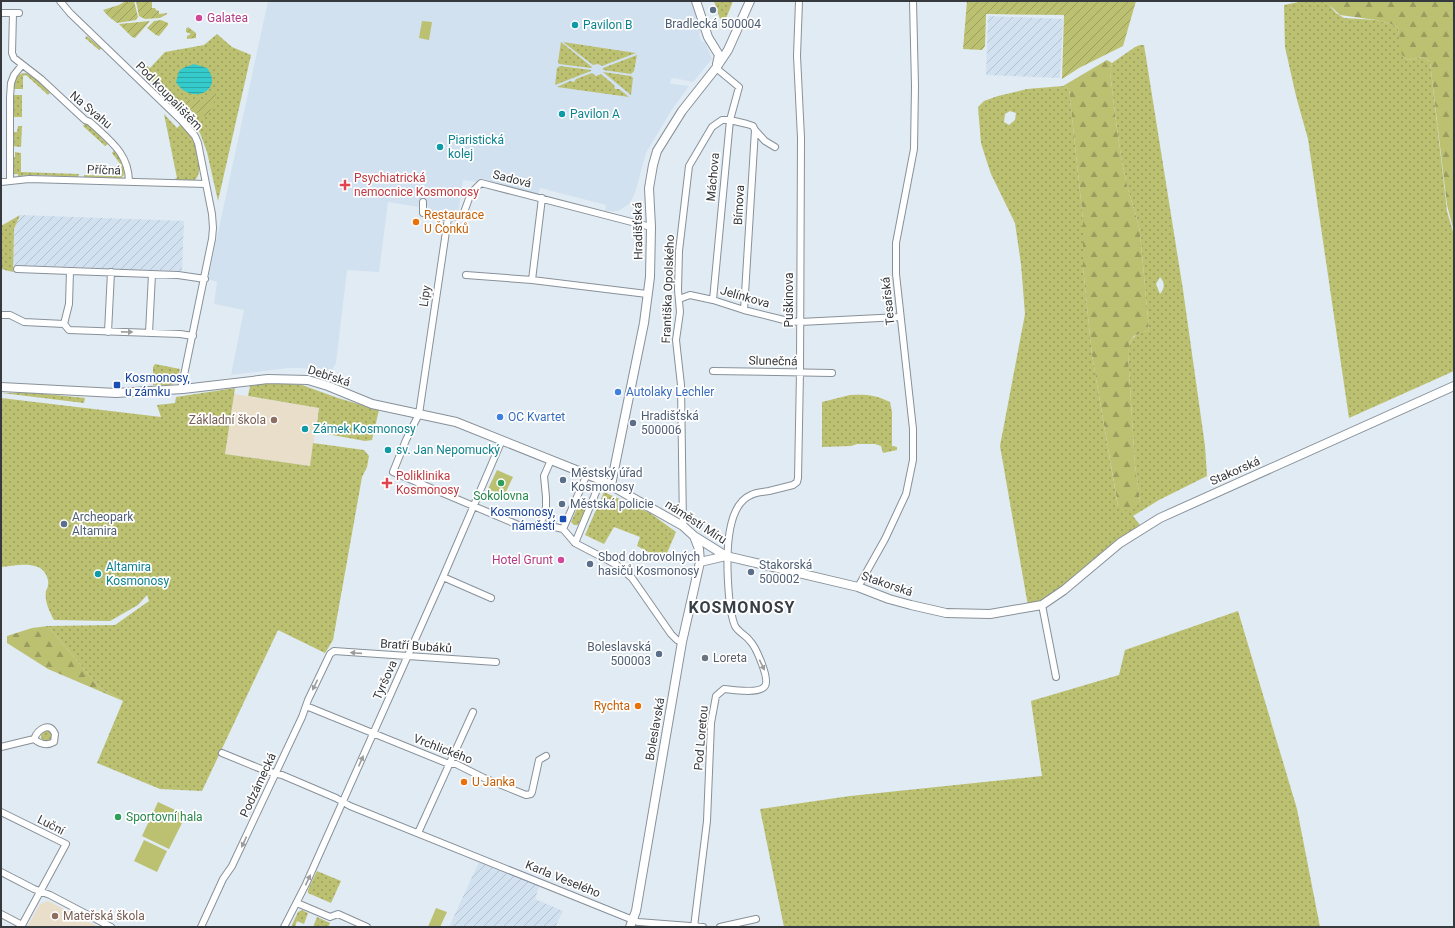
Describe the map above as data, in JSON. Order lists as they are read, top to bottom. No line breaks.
{"streets":{"street":["Pod koupalištěm","Na Svahu","Příčná","Máchova","Sadová","Bímova","Hradišťská","Františka Opolského","Lípy","Jelínkova","Puškinova","Tesařská","Slunečná","Debřská","Stakorská","náměstí Míru","Bratří Bubáků","Tyršova","Boleslavská","Pod Loretou","Vrchlického","Podzámecká","Luční","Karla Veselého"]},"crossings":[["Pod koupalištěm","Příčná"],["Pod koupalištěm","Debřská"],["Na Svahu","Příčná"],["Máchova","Hradišťská"],["Máchova","Františka Opolského"],["Máchova","Jelínkova"],["Sadová","Hradišťská"],["Sadová","Lípy"],["Bímova","Jelínkova"],["Hradišťská","Debřská"],["Hradišťská","náměstí Míru"],["Františka Opolského","Jelínkova"],["Františka Opolského","náměstí Míru"],["Lípy","Debřská"],["Jelínkova","Puškinova"],["Jelínkova","Tesařská"],["Puškinova","Slunečná"],["Puškinova","Stakorská"],["Puškinova","náměstí Míru"],["Puškinova","Pod Loretou"],["Tesařská","Stakorská"],["Debřská","náměstí Míru"],["Debřská","Tyršova"],["Stakorská","náměstí Míru"],["Stakorská","Pod Loretou"],["náměstí Míru","Boleslavská"],["náměstí Míru","Pod Loretou"],["Bratří Bubáků","Tyršova"],["Bratří Bubáků","Podzámecká"],["Tyršova","Vrchlického"],["Tyršova","Karla Veselého"],["Boleslavská","Karla Veselého"],["Pod Loretou","Karla Veselého"],["Vrchlického","Podzámecká"],["Podzámecká","Karla Veselého"]],"one_way":["Bratří Bubáků","Pod Loretou","Podzámecká"],"districts":["KOSMONOSY"],"places":{"other":["Bradlecká 500004","Galatea","Pavilon B","Pavilon A","Piaristická kolej","Restaurace U Čonků","Autolaky Lechler","OC Kvartet","Základní škola","Hradišťská 500006","Zámek Kosmonosy","sv. Jan Nepomucký","Městský úřad Kosmonosy","Sokolovna","Městská policie","Archeopark Altamira","Hotel Grunt","Sbod dobrovolných hasičů Kosmonosy","Stakorská 500002","Altamira Kosmonosy","Boleslavská 500003","Loreta","Rychta","U Janka","Sportovní hala","Mateřská škola"],"health":["Psychiatrická nemocnice Kosmonosy","Poliklinika Kosmonosy"],"transit":["Kosmonosy, u zámku","Kosmonosy, náměstí"]}}
